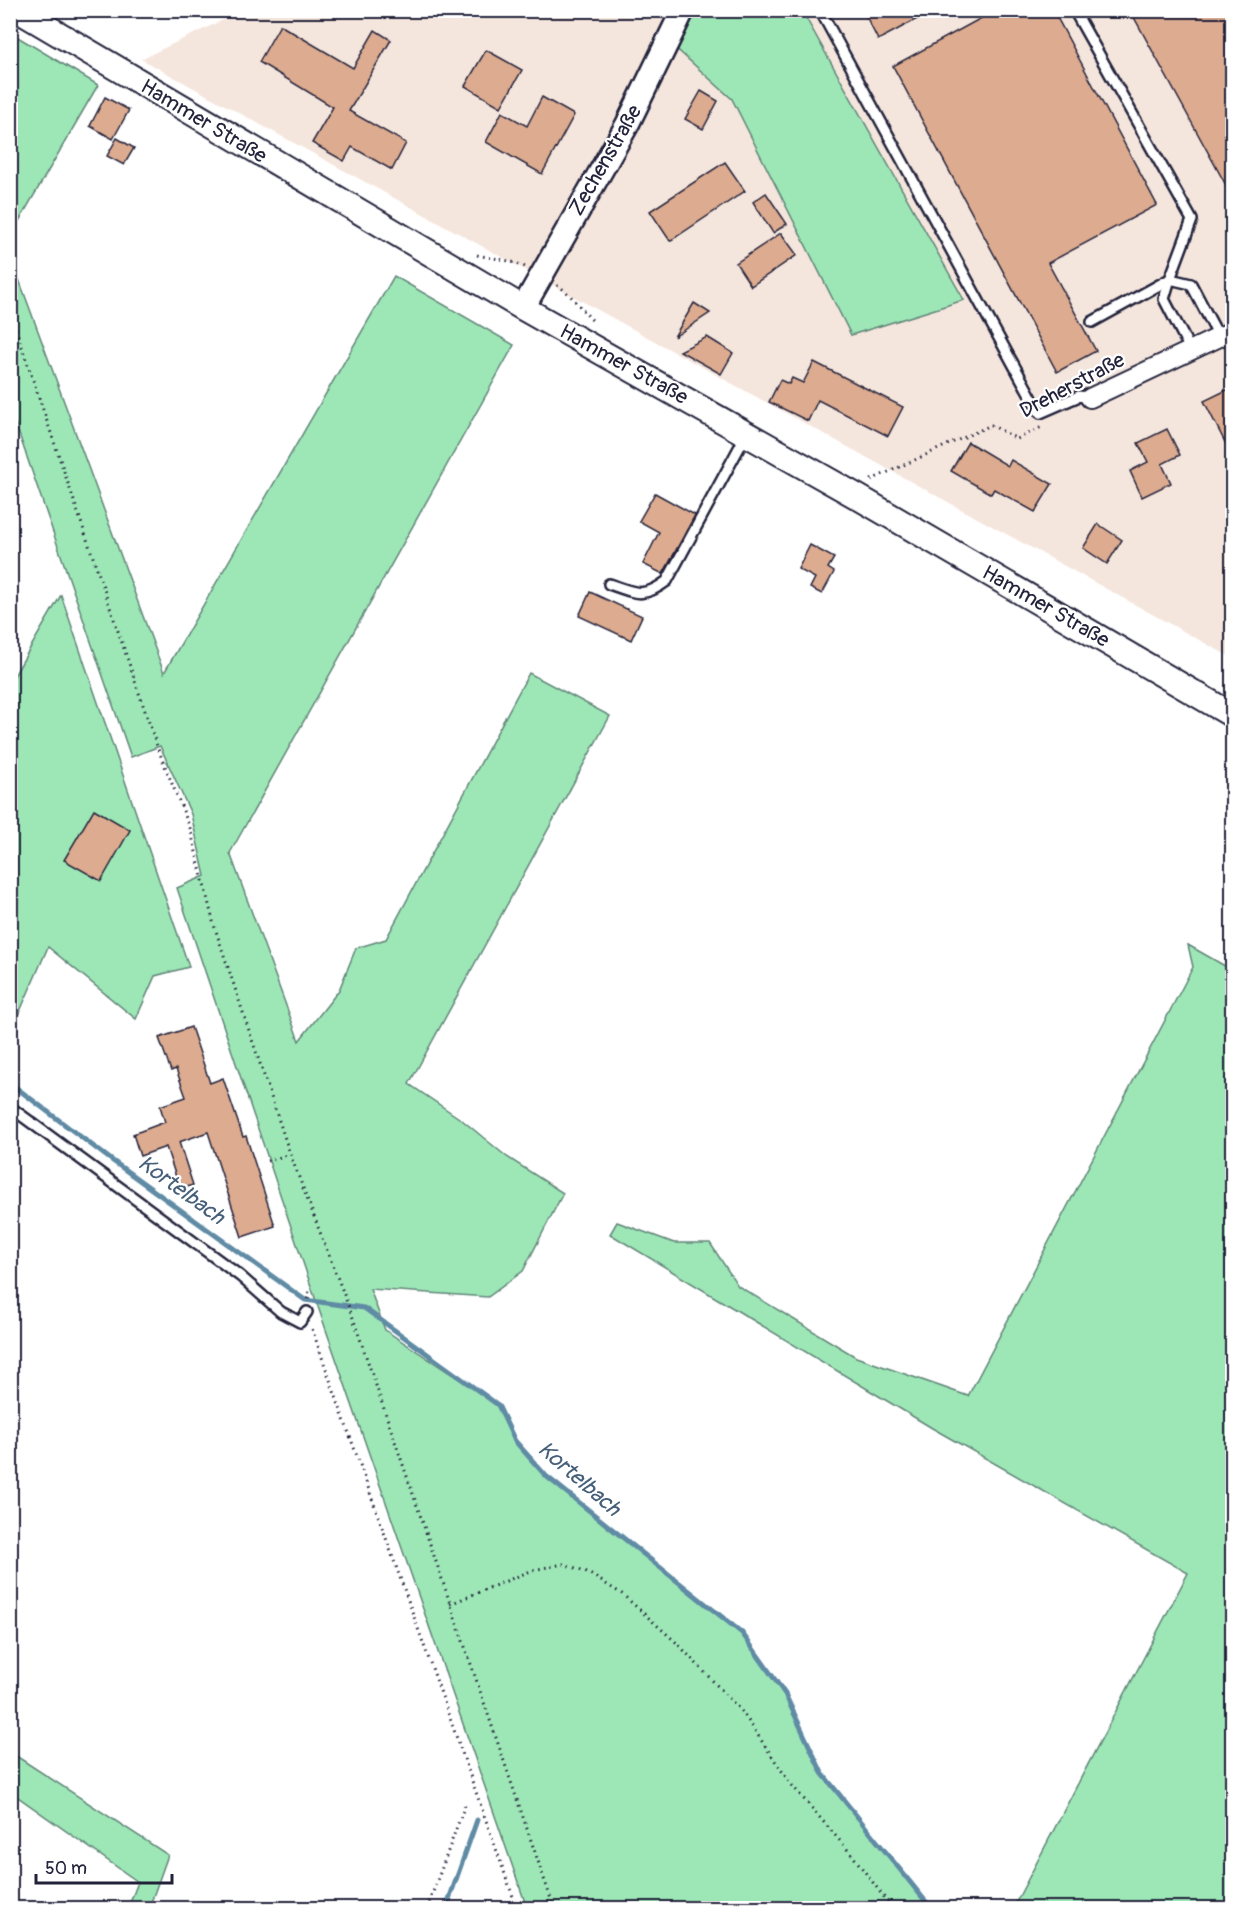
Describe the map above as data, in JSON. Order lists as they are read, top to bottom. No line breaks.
{"streets":{"main road":["Hammer Straße"],"street":["Zechenstraße","Dreherstraße"]},"crossings":[["Hammer Straße","Zechenstraße"]],"water":["Kortelbach"],"scale_bar":"50 m"}
